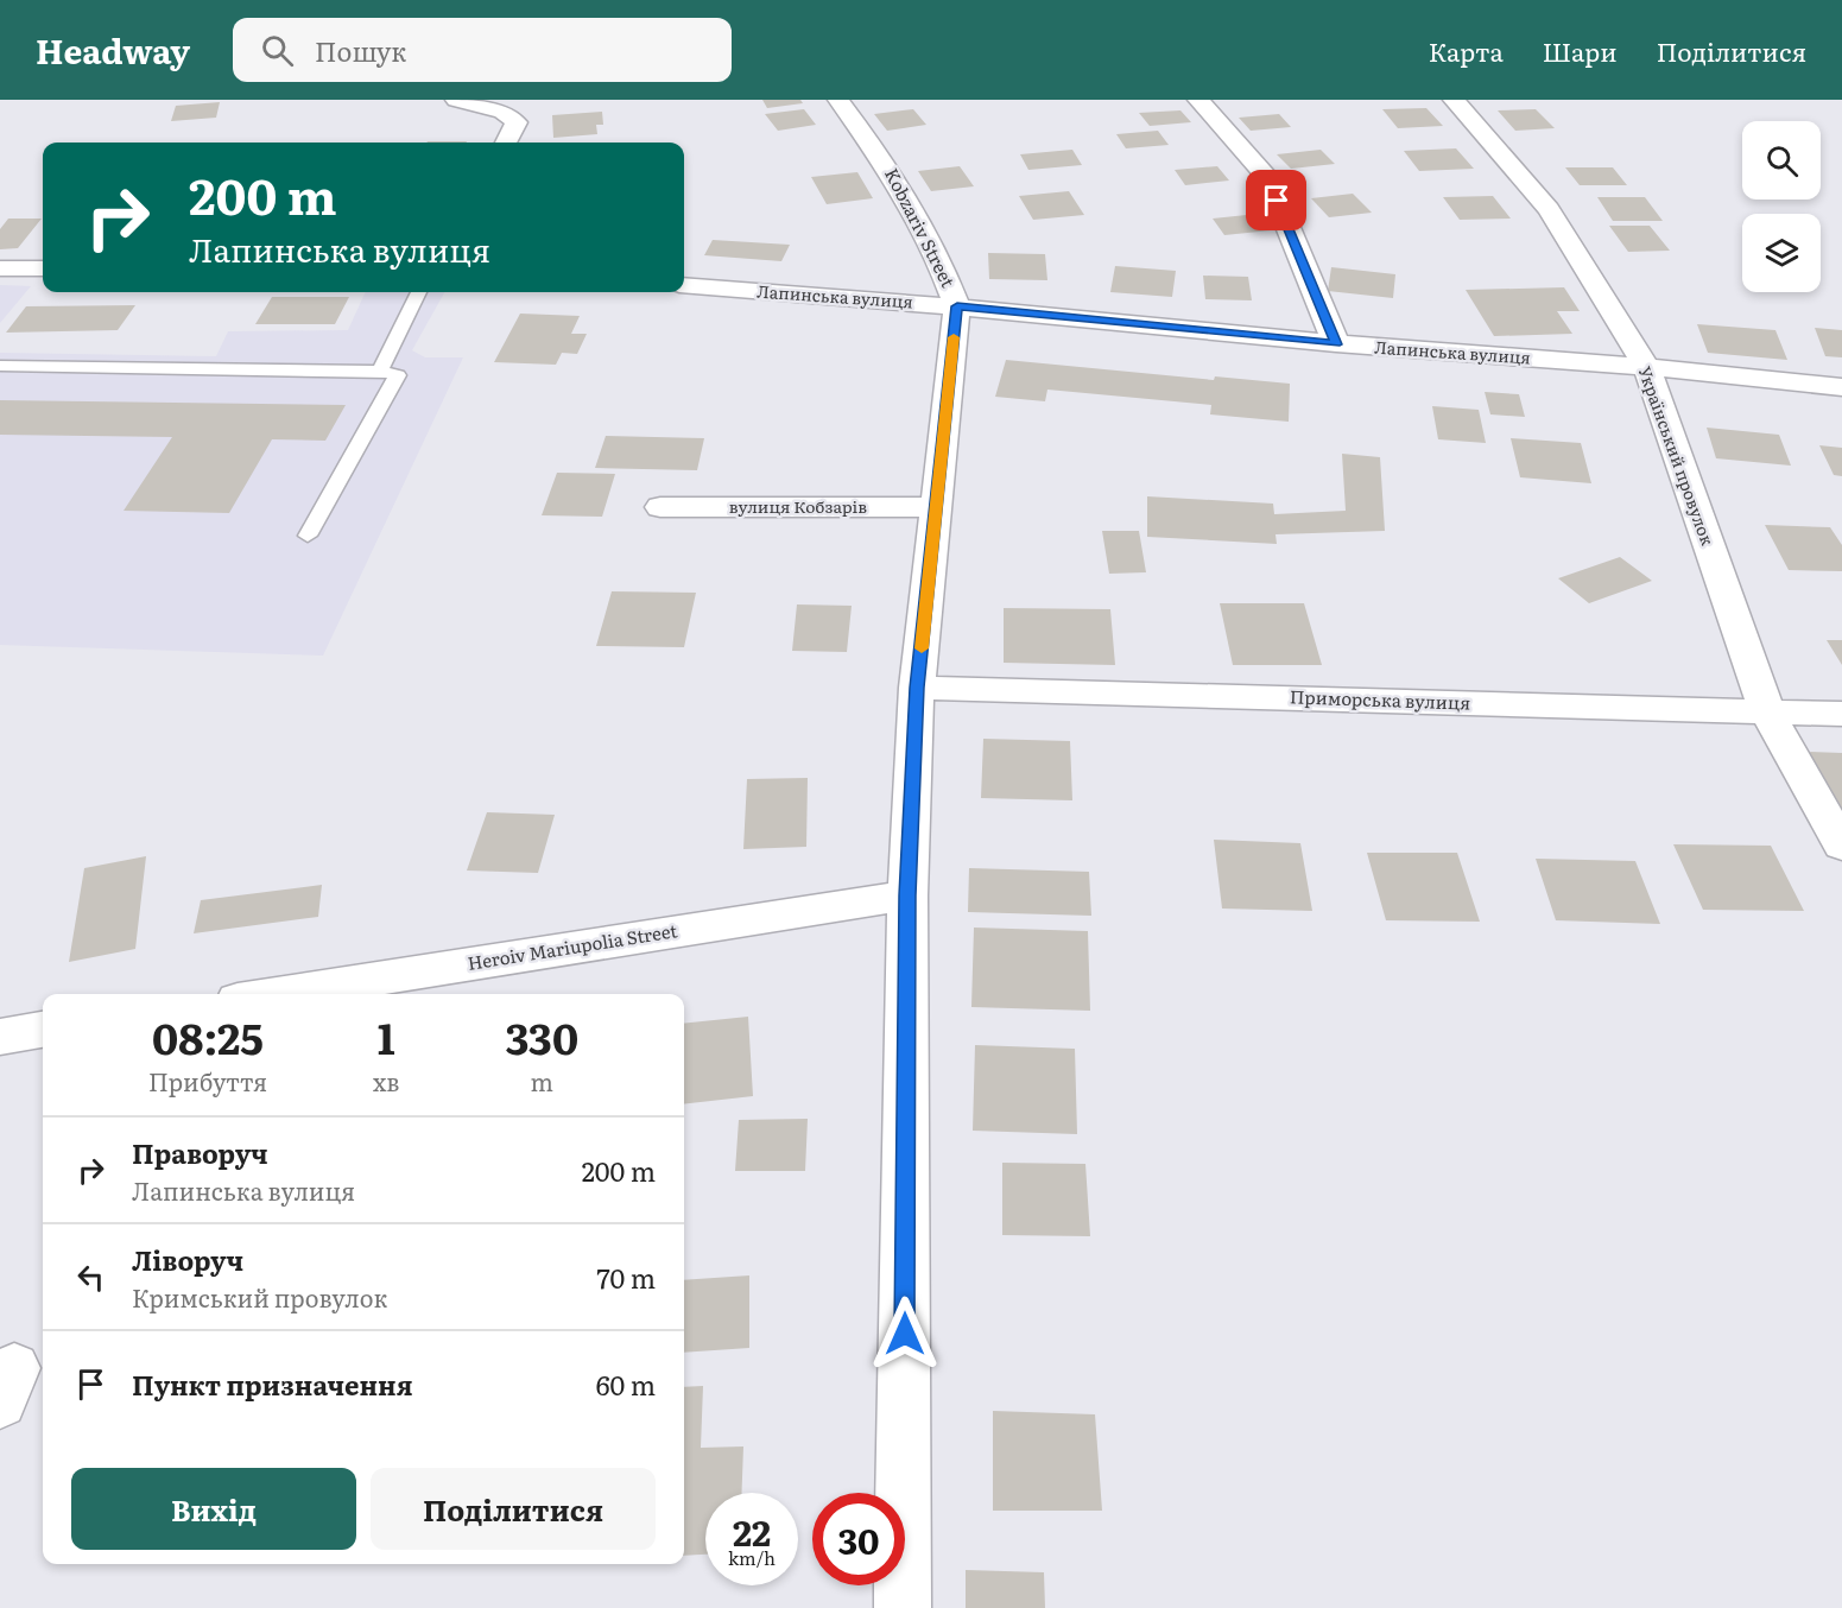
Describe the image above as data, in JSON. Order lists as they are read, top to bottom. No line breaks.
{"streets":{"street":["Kobzariv Street","Лапинська вулиця","Український провулок","вулиця Кобзарів","Приморська вулиця","Heroiv Mariupolia Street"]},"crossings":[["Kobzariv Street","Лапинська вулиця"],["Kobzariv Street","вулиця Кобзарів"],["Kobzariv Street","Приморська вулиця"],["Kobzariv Street","Heroiv Mariupolia Street"],["Лапинська вулиця","Український провулок"],["Український провулок","Приморська вулиця"]],"page":{"header":"Headway","search":"Пошук","nav":["Карта","Шари","Поділитися"],"turn":["200 m","Лапинська вулиця"],"eta":["08:25","Прибуття","1","хв","330","m"],"list":[{"name":"Праворуч","note":"Лапинська вулиця","value":"200 m"},{"name":"Ліворуч","note":"Кримський провулок","value":"70 m"},{"name":"Пункт призначення","value":"60 m"}],"buttons":["Вихід","Поділитися"],"speed":"22 km/h","limit":"30"}}
